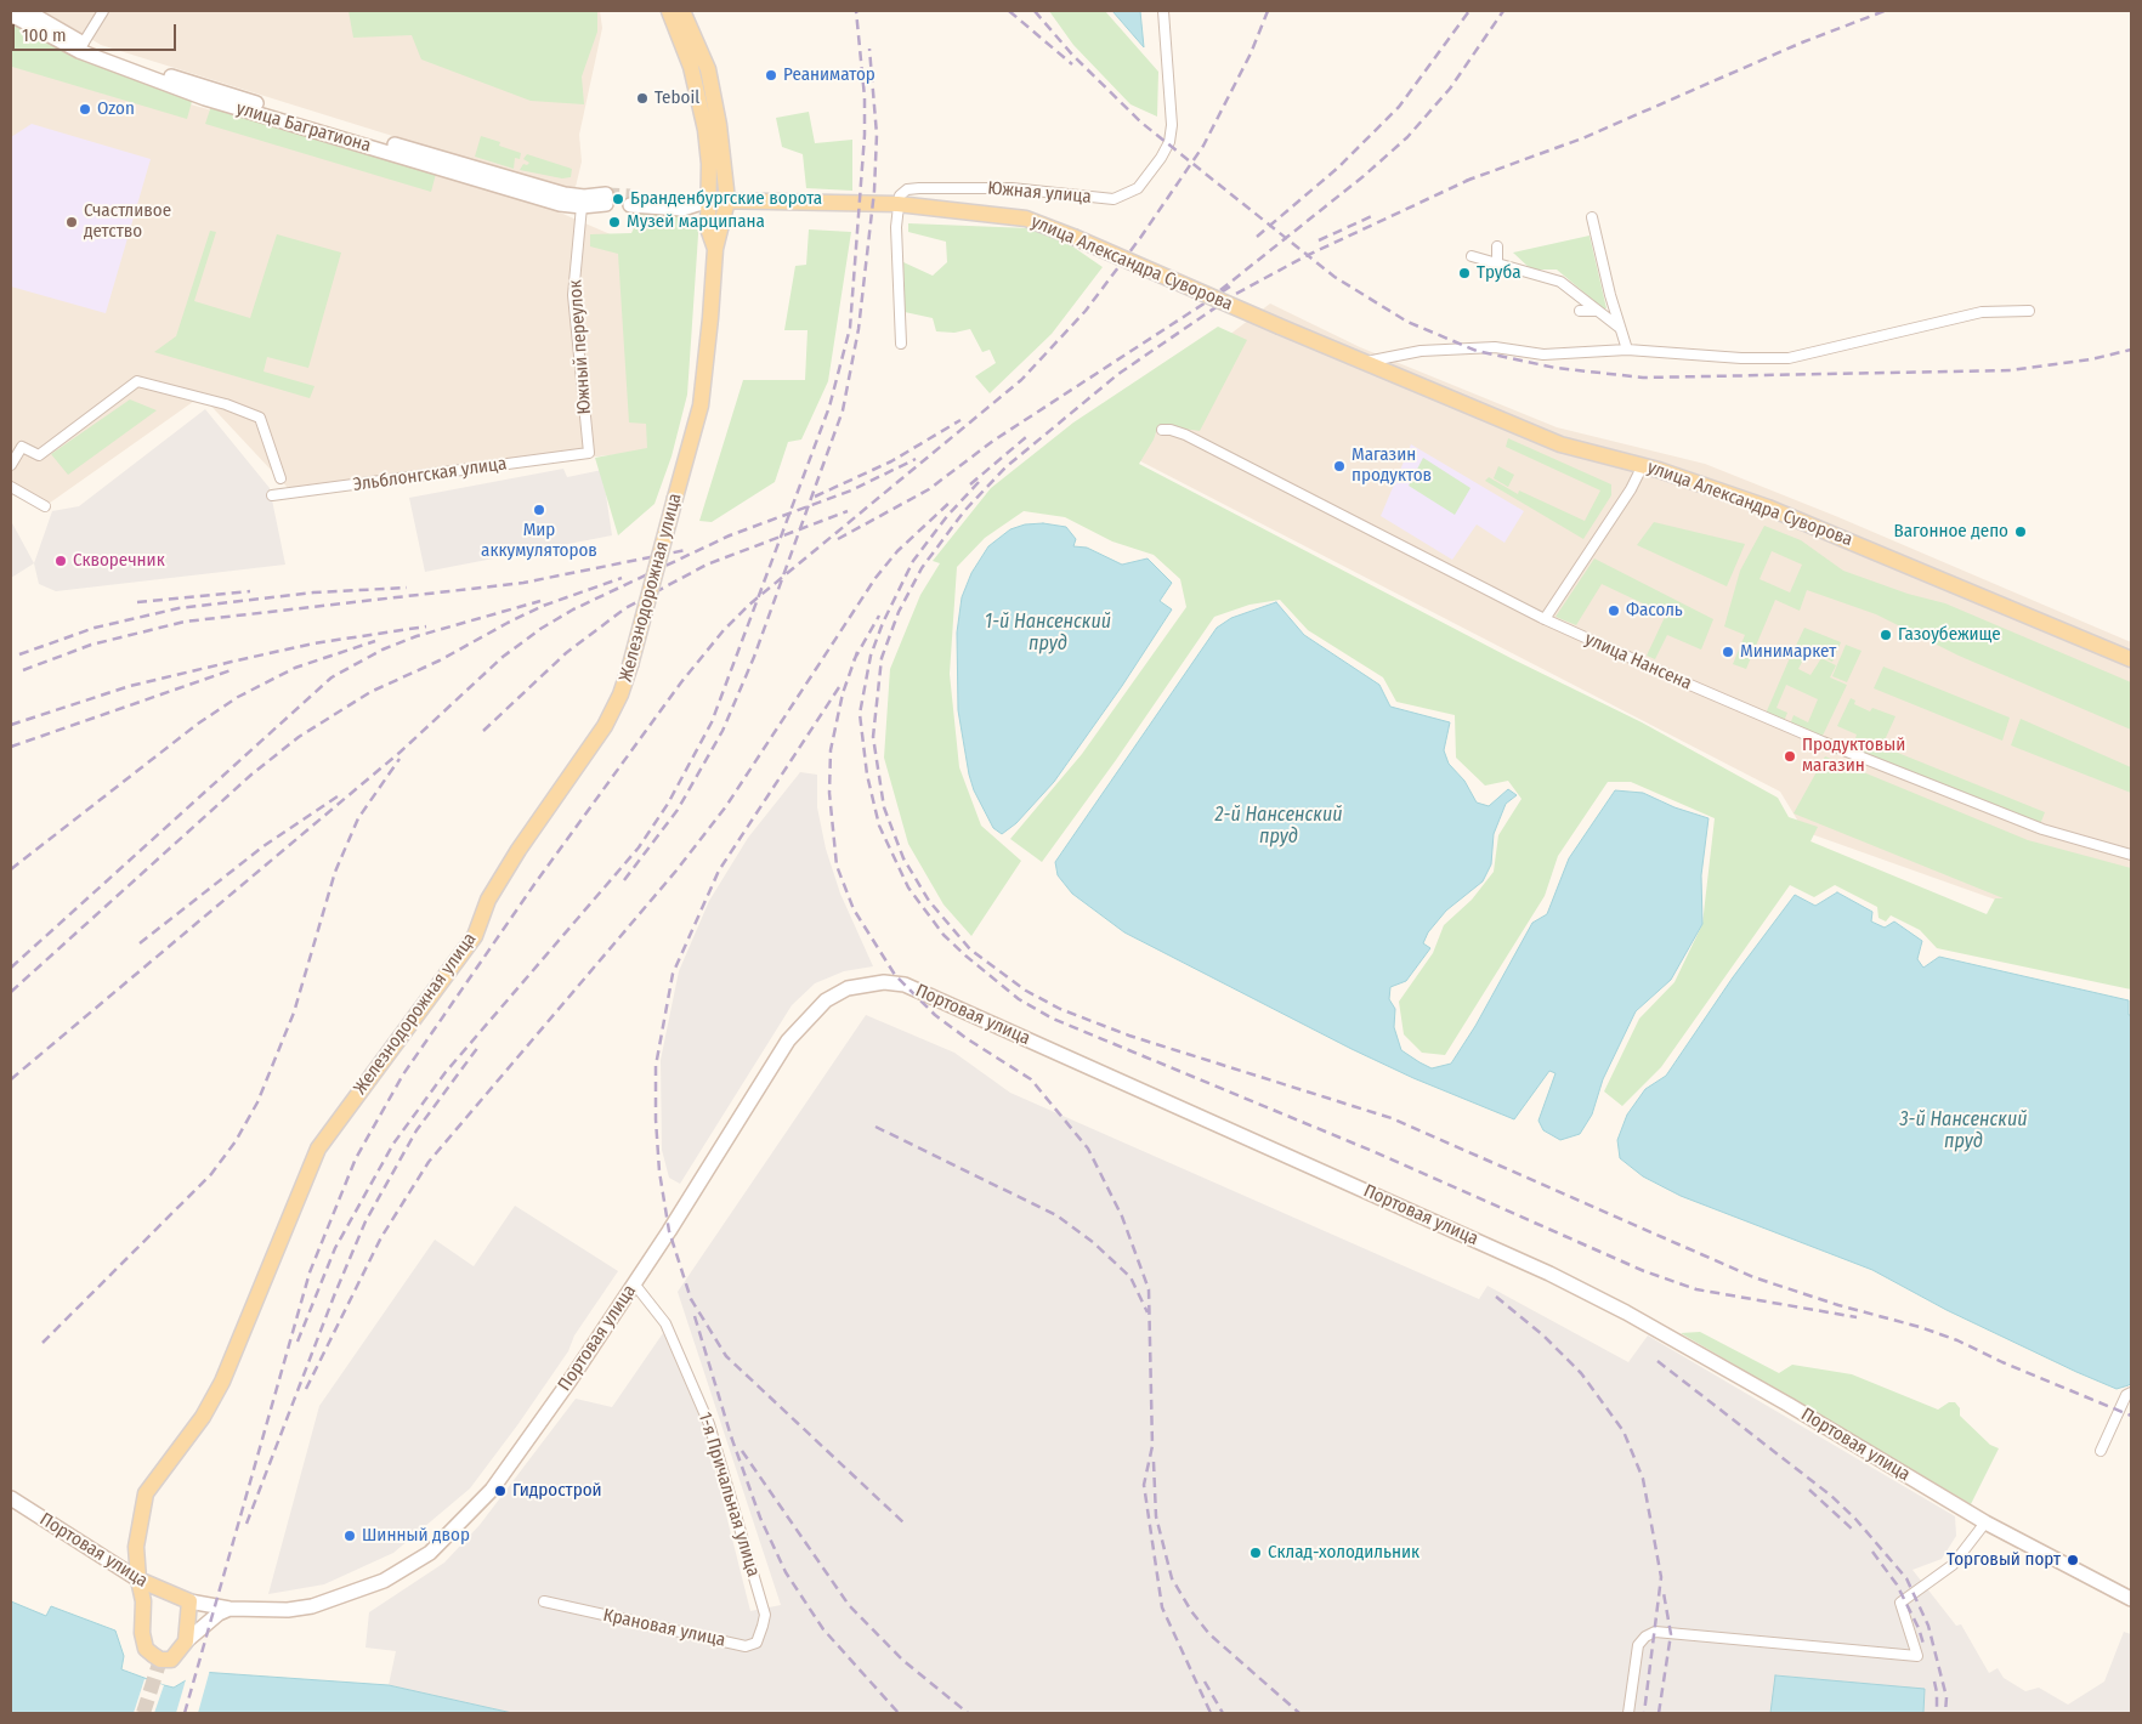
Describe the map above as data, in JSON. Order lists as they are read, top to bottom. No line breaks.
{"streets":{"main road":["улица Багратиона","улица Александра Суворова","Железнодорожная улица","Портовая улица"],"street":["Южная улица","Южный переулок","Эльблонгская улица","улица Нансена","1-я Причальная улица","Крановая улица"]},"crossings":[["улица Багратиона","Южный переулок"],["Южная улица","улица Александра Суворова"],["улица Александра Суворова","Железнодорожная улица"],["Южный переулок","Эльблонгская улица"],["Железнодорожная улица","Портовая улица"],["Портовая улица","1-я Причальная улица"],["1-я Причальная улица","Крановая улица"]],"water":["1-й Нансенский пруд","2-й Нансенский пруд","3-й Нансенский пруд"],"places":["Реаниматор","Teboil","Ozon","Бранденбургские ворота","Счастливое детство","Музей марципана","Труба","Магазин продуктов","Мир аккумуляторов","Вагонное депо","Скворечник","Фасоль","Газоубежище","Минимаркет","Продуктовый магазин","Гидрострой","Шинный двор","Склад-холодильник","Торговый порт"],"scale_bar":"100 m"}
